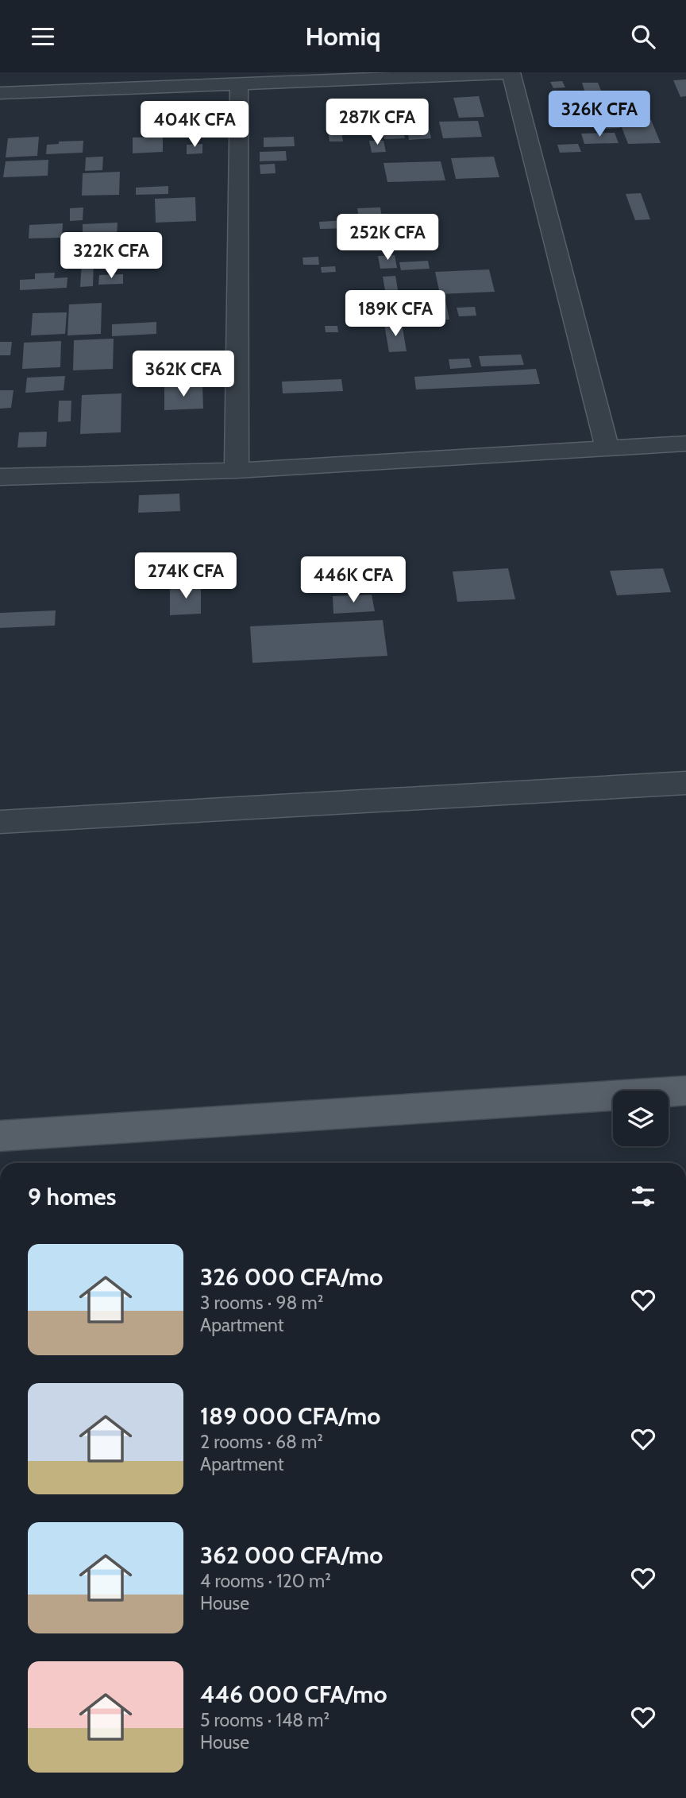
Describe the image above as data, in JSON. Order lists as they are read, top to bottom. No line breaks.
{"page":{"header":"Homiq","price":["326K CFA","287K CFA","404K CFA","252K CFA","322K CFA","189K CFA","362K CFA","274K CFA","446K CFA"],"heading":"9 homes","list":[{"name":"326 000 CFA/mo","note":"3 rooms · 98 m² · Apartment"},{"name":"189 000 CFA/mo","note":"2 rooms · 68 m² · Apartment"},{"name":"362 000 CFA/mo","note":"4 rooms · 120 m² · House"},{"name":"446 000 CFA/mo","note":"5 rooms · 148 m² · House"}]}}
